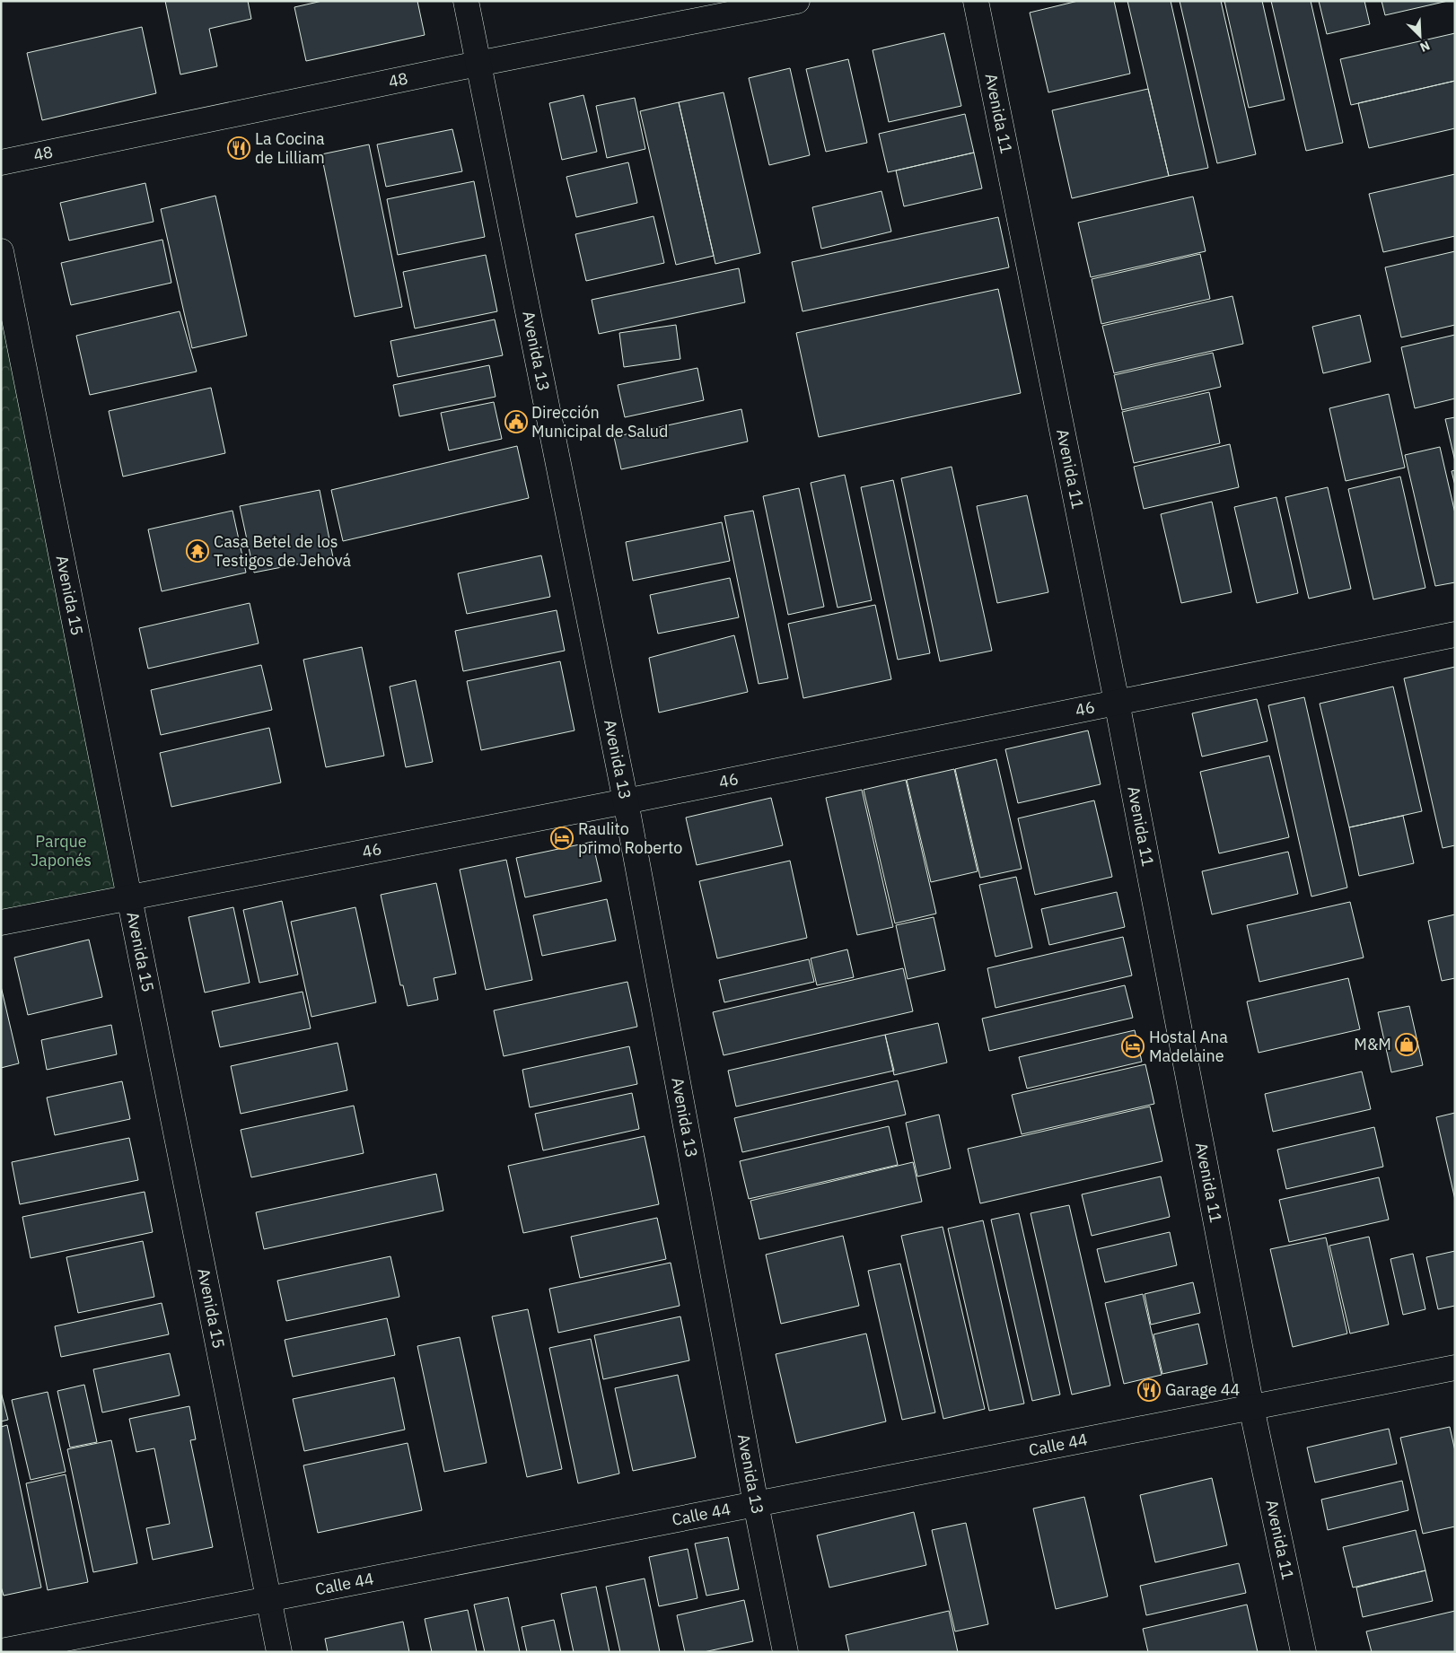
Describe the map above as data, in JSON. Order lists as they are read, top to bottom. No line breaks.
{"streets":{"street":["48","Avenida 11","Avenida 13","Avenida 15","46","Calle 44"]},"crossings":[["48","Avenida 13"],["Avenida 11","46"],["Avenida 11","Calle 44"],["Avenida 13","46"],["Avenida 13","Calle 44"],["Avenida 15","46"],["Avenida 15","Calle 44"]],"parks":["Parque Japonés"],"places":{"restaurant":["La Cocina de Lilliam","Garage 44"],"public building":["Dirección Municipal de Salud"],"temple":["Casa Betel de los Testigos de Jehová"],"hotel":["Raulito primo Roberto","Hostal Ana Madelaine"],"shop":["M&M"]},"north":"bottom right"}
